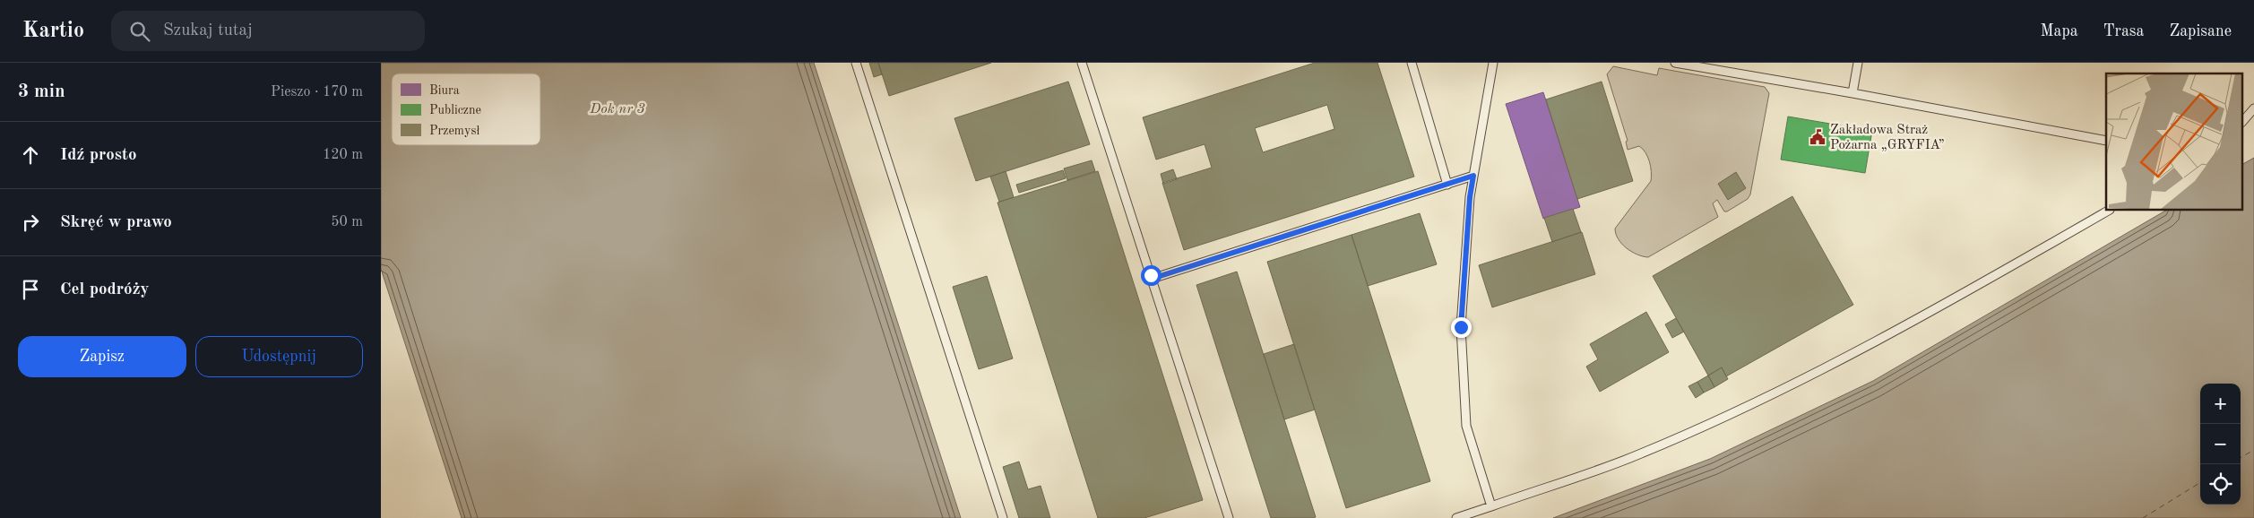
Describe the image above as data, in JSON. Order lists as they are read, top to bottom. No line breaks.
{"water":["Dok nr 3"],"places":{"public building":["Zakładowa Straż Pożarna „GRYFIA”"]},"legend":["Biura","Publiczne","Przemysł"],"page":{"header":"Kartio","search":"Szukaj tutaj","nav":["Mapa","Trasa","Zapisane"],"heading":["3 min","Pieszo · 170 m"],"list":[["Idź prosto","120 m"],["Skręć w prawo","50 m"],"Cel podróży"],"buttons":["Zapisz","Udostępnij"],"map_buttons":["+","−"]}}
